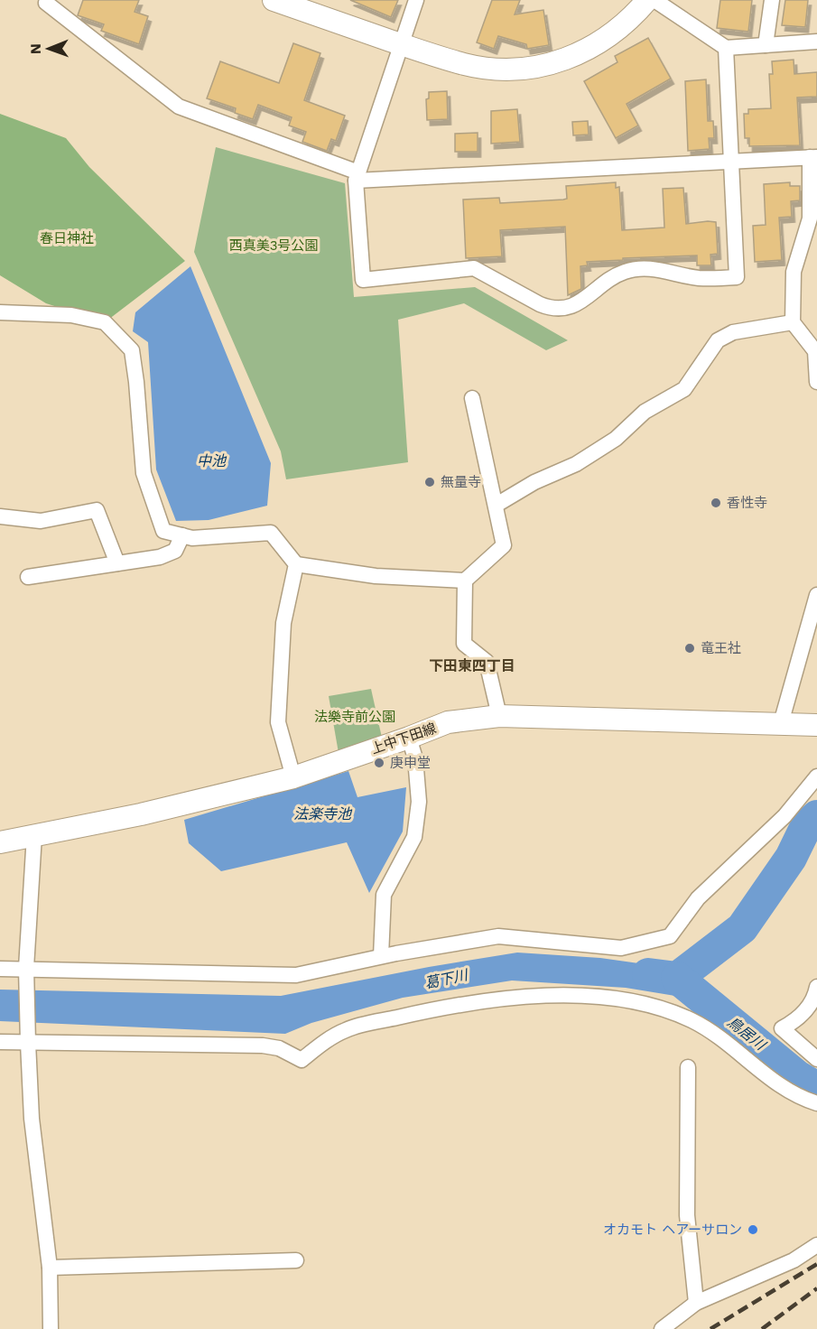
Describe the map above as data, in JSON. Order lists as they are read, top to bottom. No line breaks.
{"streets":{"main road":["上中下田線"]},"districts":["下田東四丁目"],"water":["中池","法楽寺池","葛下川","鳥居川"],"parks":["春日神社","西真美3号公園","法樂寺前公園"],"places":["無量寺","香性寺","竜王社","庚申堂","オカモト ヘアーサロン"],"north":"left"}
